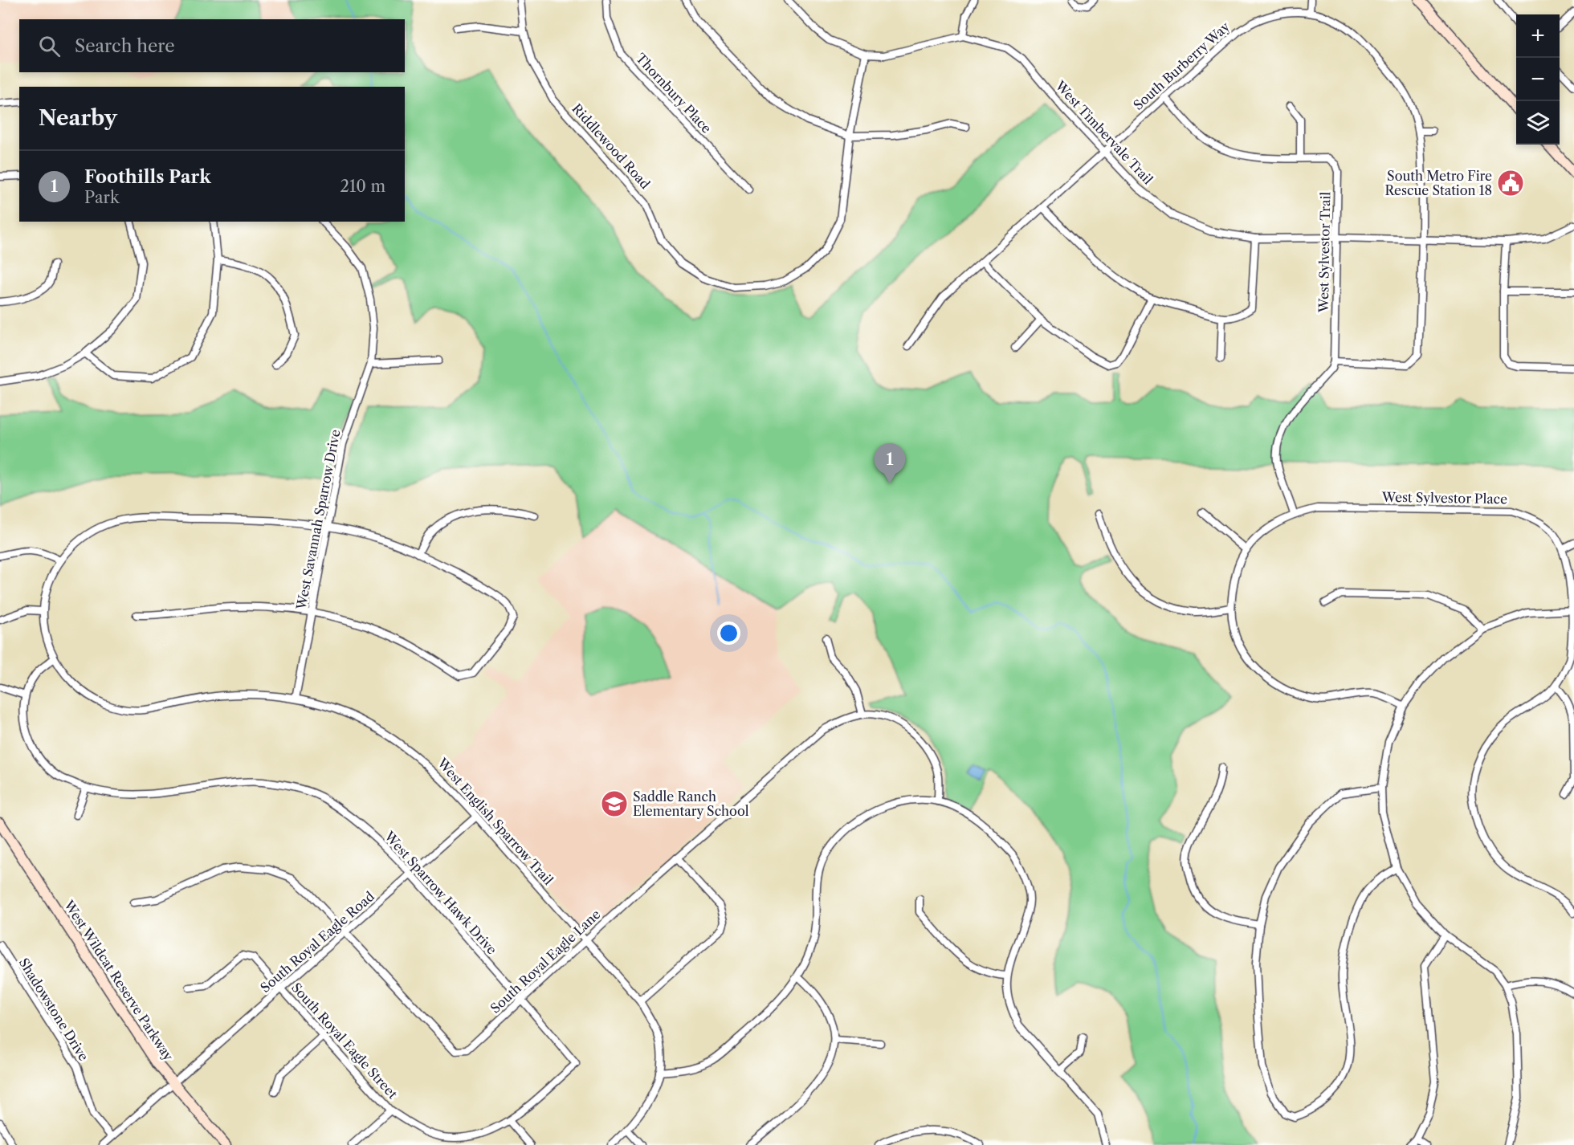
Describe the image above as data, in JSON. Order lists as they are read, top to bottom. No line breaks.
{"streets":{"main road":["West Wildcat Reserve Parkway"],"street":["South Burberry Way","Thornbury Place","West Timbervale Trail","Riddlewood Road","West Sylvestor Trail","West Sylvestor Place","West Savannah Sparrow Drive","West English Sparrow Trail","West Sparrow Hawk Drive","South Royal Eagle Road","South Royal Eagle Lane","Shadowstone Drive","South Royal Eagle Street"]},"crossings":[["South Burberry Way","West Timbervale Trail"],["South Burberry Way","West Sylvestor Trail"],["West Timbervale Trail","Riddlewood Road"],["West Timbervale Trail","West Sylvestor Trail"],["West Savannah Sparrow Drive","West English Sparrow Trail"],["West English Sparrow Trail","West Sparrow Hawk Drive"],["West English Sparrow Trail","South Royal Eagle Road"],["West English Sparrow Trail","South Royal Eagle Lane"],["West Sparrow Hawk Drive","South Royal Eagle Road"],["West Sparrow Hawk Drive","South Royal Eagle Lane"],["West Sparrow Hawk Drive","South Royal Eagle Street"],["South Royal Eagle Road","South Royal Eagle Lane"],["South Royal Eagle Road","West Wildcat Reserve Parkway"],["South Royal Eagle Road","Shadowstone Drive"],["South Royal Eagle Road","South Royal Eagle Street"]],"places":{"public building":["South Metro Fire Rescue Station 18"],"school or university":["Saddle Ranch Elementary School"]},"page":{"map_buttons":["+","−"],"search":"Search here","heading":"Nearby","list":[{"mark":"1","name":"Foothills Park","note":"Park","value":"210 m"}],"pins":"1"}}
